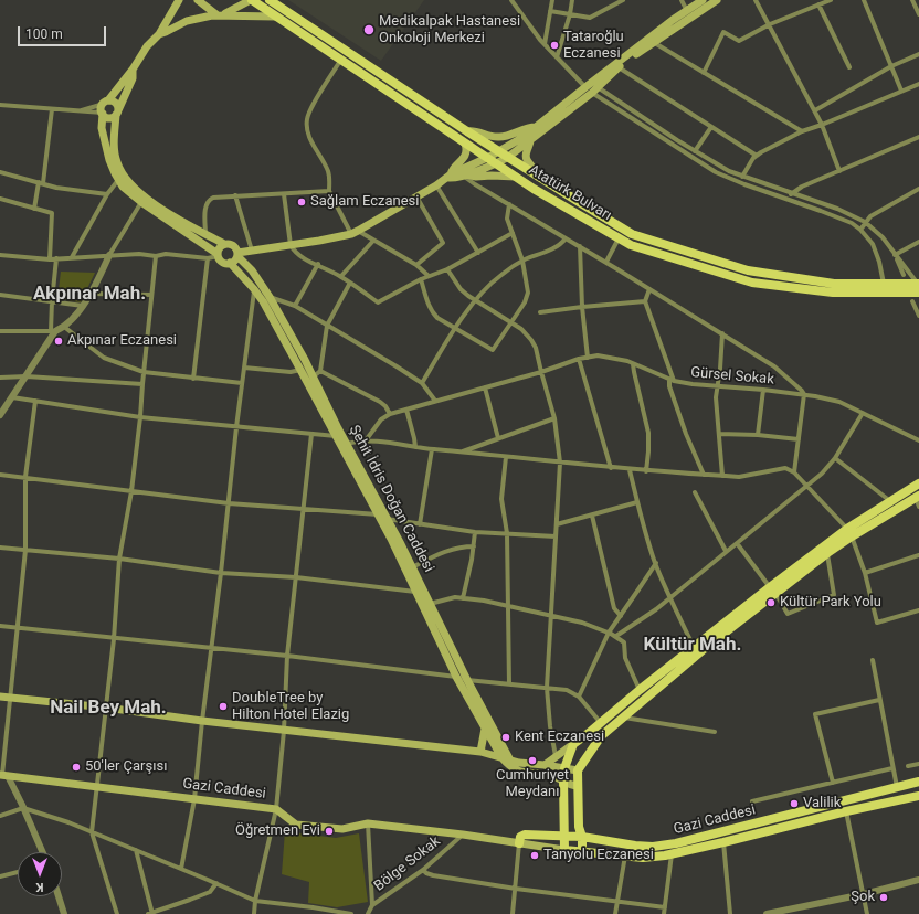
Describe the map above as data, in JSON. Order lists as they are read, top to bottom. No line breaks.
{"streets":{"main road":["Atatürk Bulvarı","Şehit İdris Doğan Caddesi","Gazi Caddesi"],"street":["Gürsel Sokak","Bölge Sokak"]},"crossings":[["Gazi Caddesi","Bölge Sokak"]],"districts":["Akpınar Mah.","Kültür Mah.","Nail Bey Mah."],"places":["Medikalpak Hastanesi Onkoloji Merkezi","Tataroğlu Eczanesi","Sağlam Eczanesi","Akpınar Eczanesi","Kültür Park Yolu","DoubleTree by Hilton Hotel Elazig","Kent Eczanesi","Cumhuriyet Meydanı","50'ler Çarşısı","Valilik","Öğretmen Evi","Tanyolu Eczanesi","Şok"],"scale_bar":"100 m","north":"bottom"}
